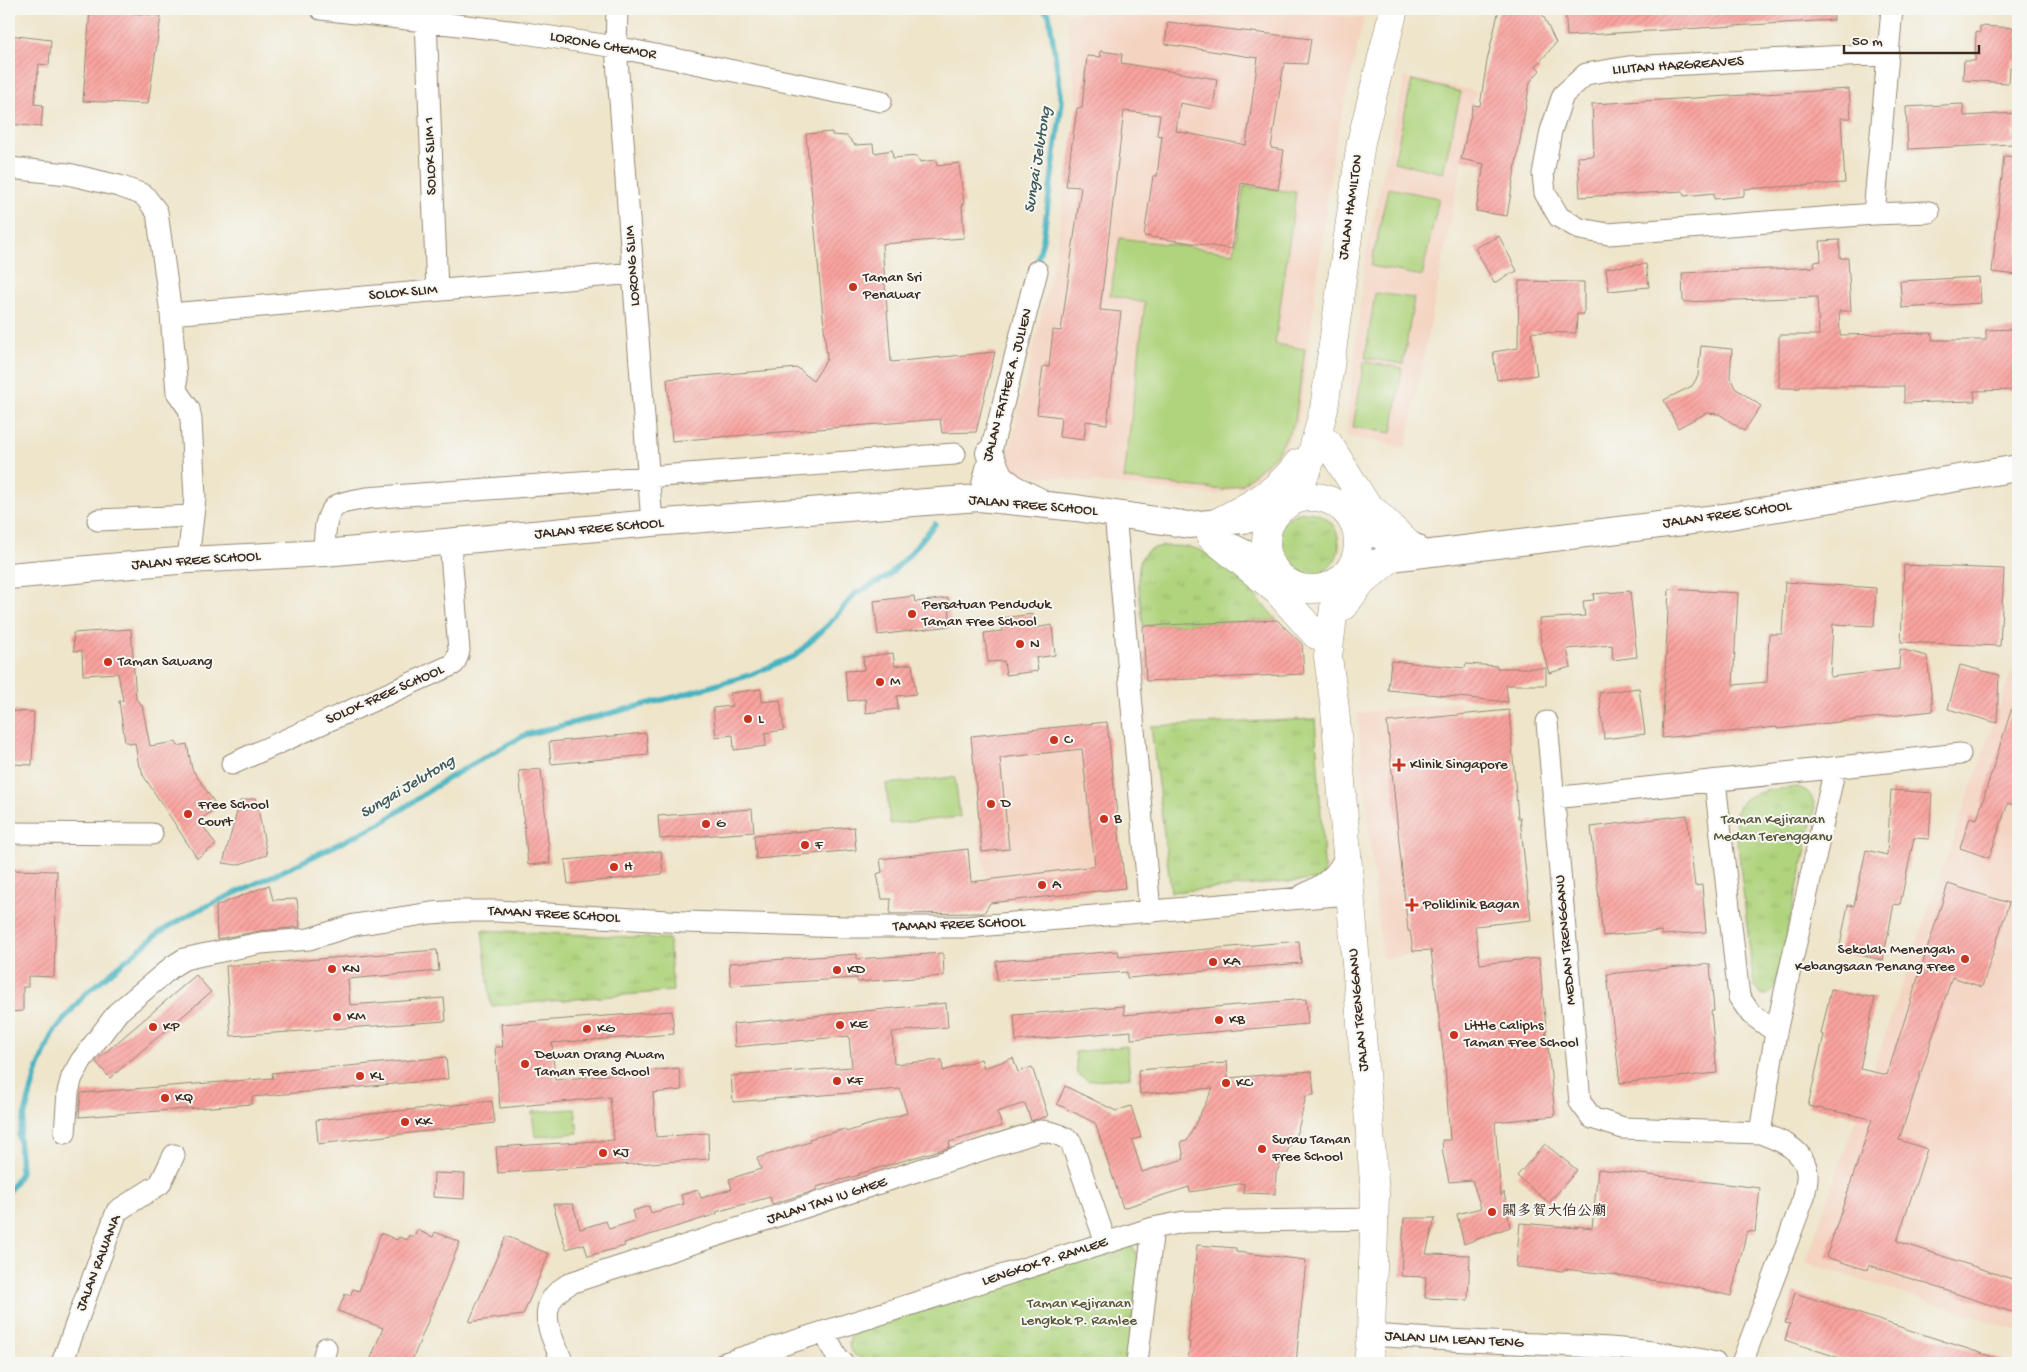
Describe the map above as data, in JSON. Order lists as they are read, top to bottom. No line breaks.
{"streets":{"main road":["JALAN HAMILTON","JALAN TRENGGANU"],"street":["LORONG CHEMOR","LILITAN HARGREAVES","SOLOK SLIM 1","LORONG SLIM","SOLOK SLIM","JALAN FATHER A. JULIEN","JALAN FREE SCHOOL","SOLOK FREE SCHOOL","TAMAN FREE SCHOOL","MEDAN TRENGGANU","JALAN TAN IU GHEE","LENGKOK P. RAMLEE","JALAN RAWANA","JALAN LIM LEAN TENG"]},"crossings":[["LORONG CHEMOR","SOLOK SLIM 1"],["LORONG CHEMOR","LORONG SLIM"],["SOLOK SLIM 1","SOLOK SLIM"],["JALAN HAMILTON","JALAN FREE SCHOOL"],["JALAN HAMILTON","JALAN TRENGGANU"],["LORONG SLIM","SOLOK SLIM"],["LORONG SLIM","JALAN FREE SCHOOL"],["JALAN FATHER A. JULIEN","JALAN FREE SCHOOL"],["JALAN FREE SCHOOL","SOLOK FREE SCHOOL"],["JALAN FREE SCHOOL","JALAN TRENGGANU"],["TAMAN FREE SCHOOL","JALAN TRENGGANU"],["JALAN TRENGGANU","LENGKOK P. RAMLEE"],["JALAN TRENGGANU","JALAN LIM LEAN TENG"],["JALAN TAN IU GHEE","LENGKOK P. RAMLEE"]],"water":["Sungai Jelutong"],"parks":["Taman Kejiranan Medan Terengganu","Taman Kejiranan Lengkok P. Ramlee"],"places":{"other":["Taman Sri Penawar","Persatuan Penduduk Taman Free School","N","Taman Sawang","M","L","C","D","Free School Court","B","G","F","H","A","Sekolah Menengah Kebangsaan Penang Free","KA","KN","KD","KM","KB","KE","KP","KG","Little Caliphs Taman Free School","Dewan Orang Awam Taman Free School","KL","KF","KC","KQ","KK","Surau Taman Free School","KJ","闗多賀大伯公廟"],"health":["Klinik Singapore","Poliklinik Bagan"]},"scale_bar":"50 m"}
